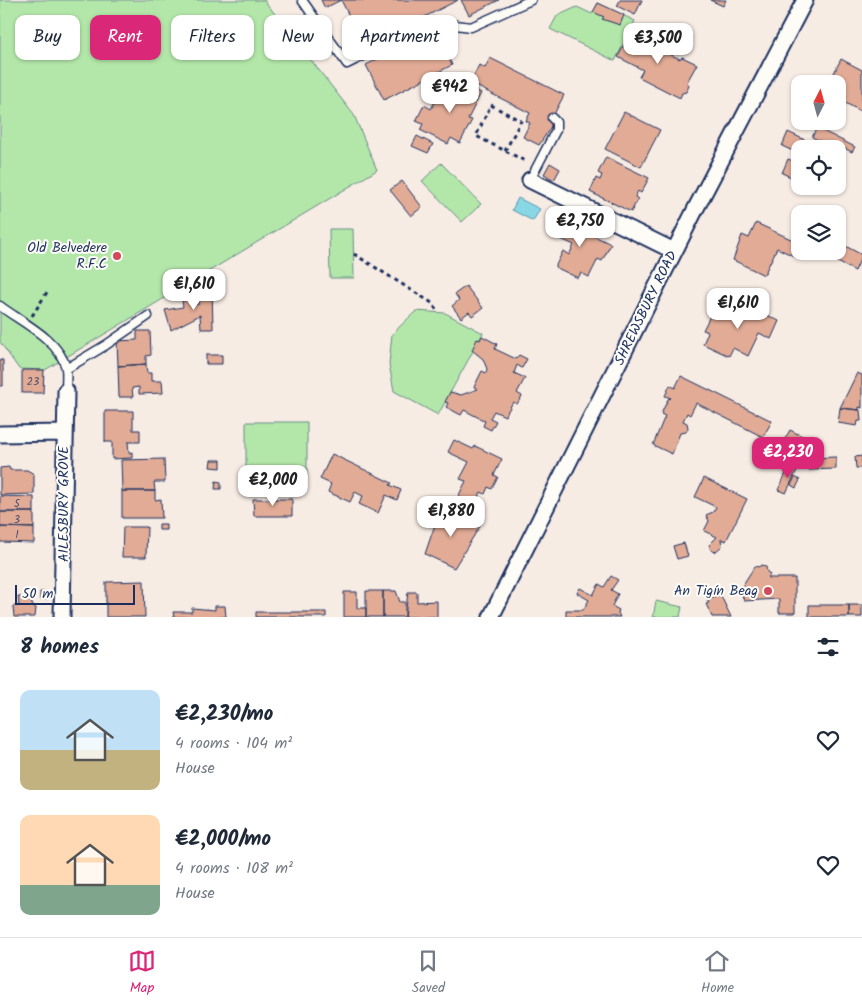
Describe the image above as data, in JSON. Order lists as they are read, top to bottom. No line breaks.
{"streets":{"street":["SHREWSBURY ROAD","AILESBURY GROVE"]},"places":["Old Belvedere R.F.C","An Tigín Beag"],"house_numbers":["23","5","3","1"],"scale_bar":"50 m","north":"top","page":{"chip":["Buy","Rent","Filters","New","Apartment"],"price":["€3,500","€942","€2,750","€1,610","€1,610","€2,230","€2,000","€1,880"],"scale":"50 m","heading":"8 homes","list":[{"name":"€2,230/mo","note":"4 rooms · 104 m² · House"},{"name":"€2,000/mo","note":"4 rooms · 108 m² · House"}],"tabs":["Map","Saved","Home"]}}
